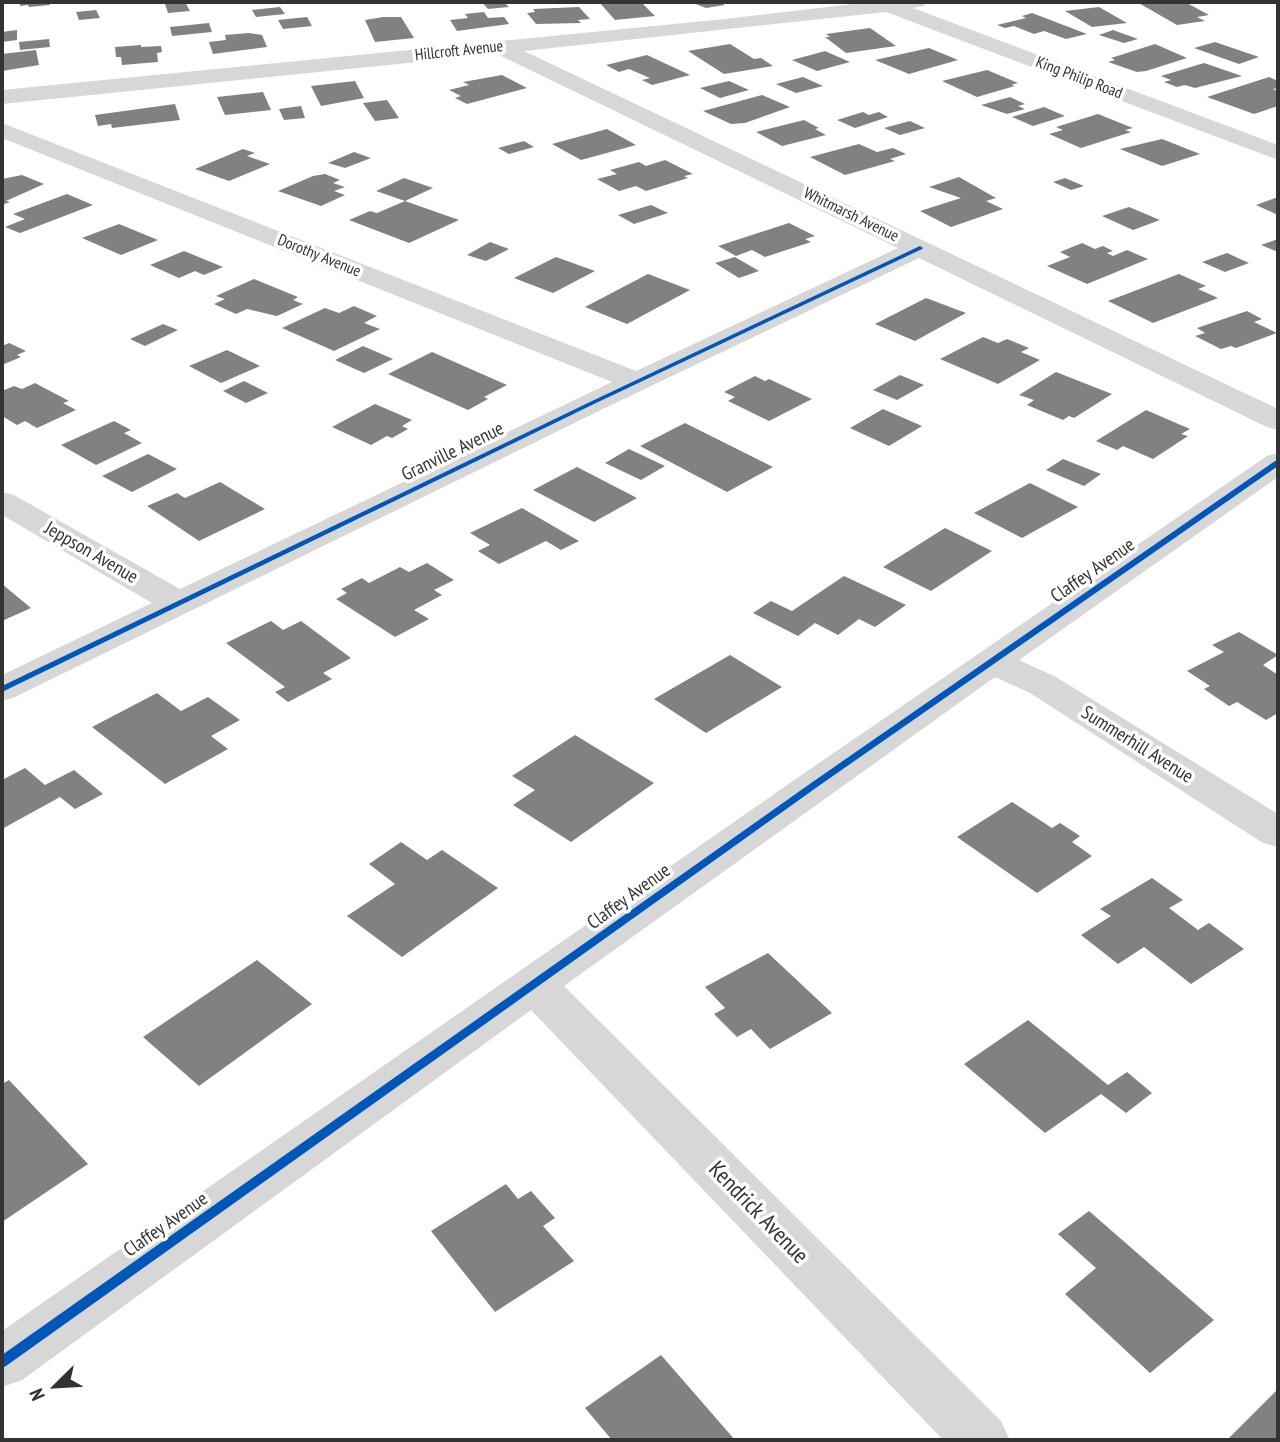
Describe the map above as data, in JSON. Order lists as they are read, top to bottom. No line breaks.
{"streets":{"street":["Hillcroft Avenue","King Philip Road","Whitmarsh Avenue","Dorothy Avenue","Granville Avenue","Jeppson Avenue","Claffey Avenue","Summerhill Avenue","Kendrick Avenue"]},"crossings":[["Hillcroft Avenue","King Philip Road"],["Hillcroft Avenue","Whitmarsh Avenue"],["Whitmarsh Avenue","Granville Avenue"],["Dorothy Avenue","Granville Avenue"],["Granville Avenue","Jeppson Avenue"],["Claffey Avenue","Summerhill Avenue"],["Claffey Avenue","Kendrick Avenue"]],"north":"bottom left"}
